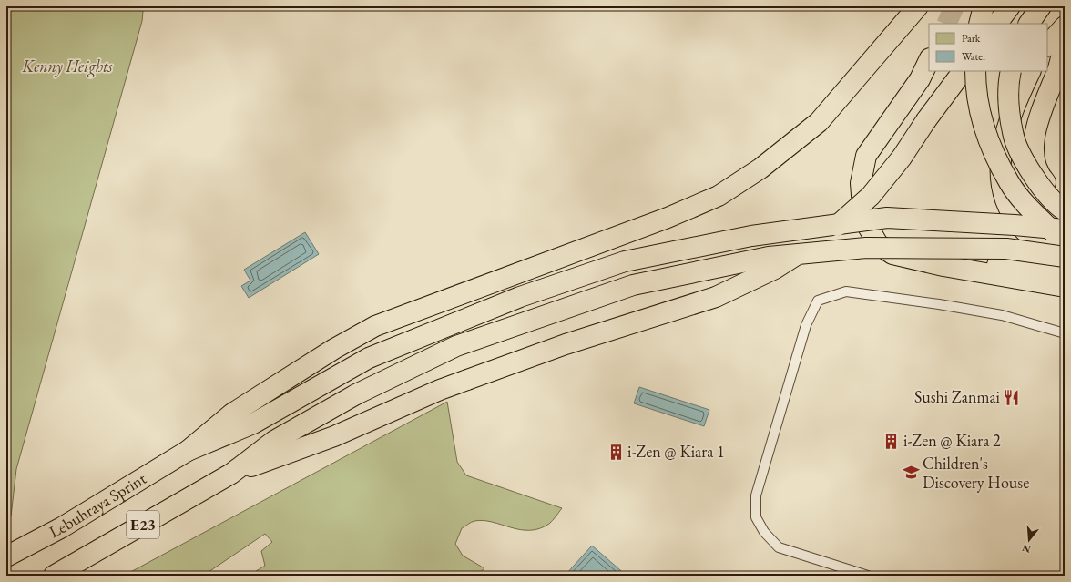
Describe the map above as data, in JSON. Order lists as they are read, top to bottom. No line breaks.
{"streets":{"highway":["Lebuhraya Sprint","E23"]},"parks":["Kenny Heights"],"places":{"restaurant":["Sushi Zanmai"],"building":["i-Zen @ Kiara 2","i-Zen @ Kiara 1"],"school or university":["Children's Discovery House"]},"legend":["Park","Water"],"north":"bottom"}
